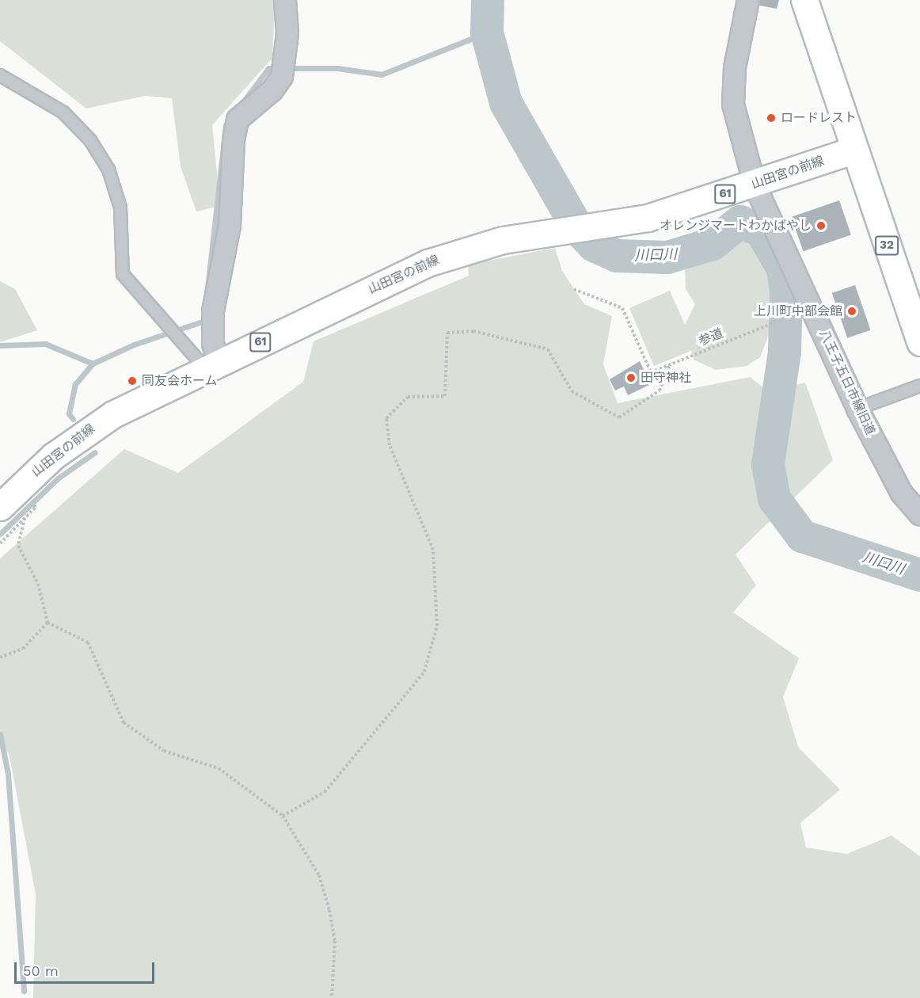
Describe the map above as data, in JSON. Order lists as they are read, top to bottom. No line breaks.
{"streets":{"main road":["山田宮の前線","61","32"],"street":["八王子五日市線旧道"],"path":["参道"]},"crossings":[["山田宮の前線","32"],["山田宮の前線","八王子五日市線旧道"]],"water":["川口川"],"places":["ロードレスト","オレンジマートわかばやし","上川町中部会館","田守神社","同友会ホーム"],"scale_bar":"50 m"}
